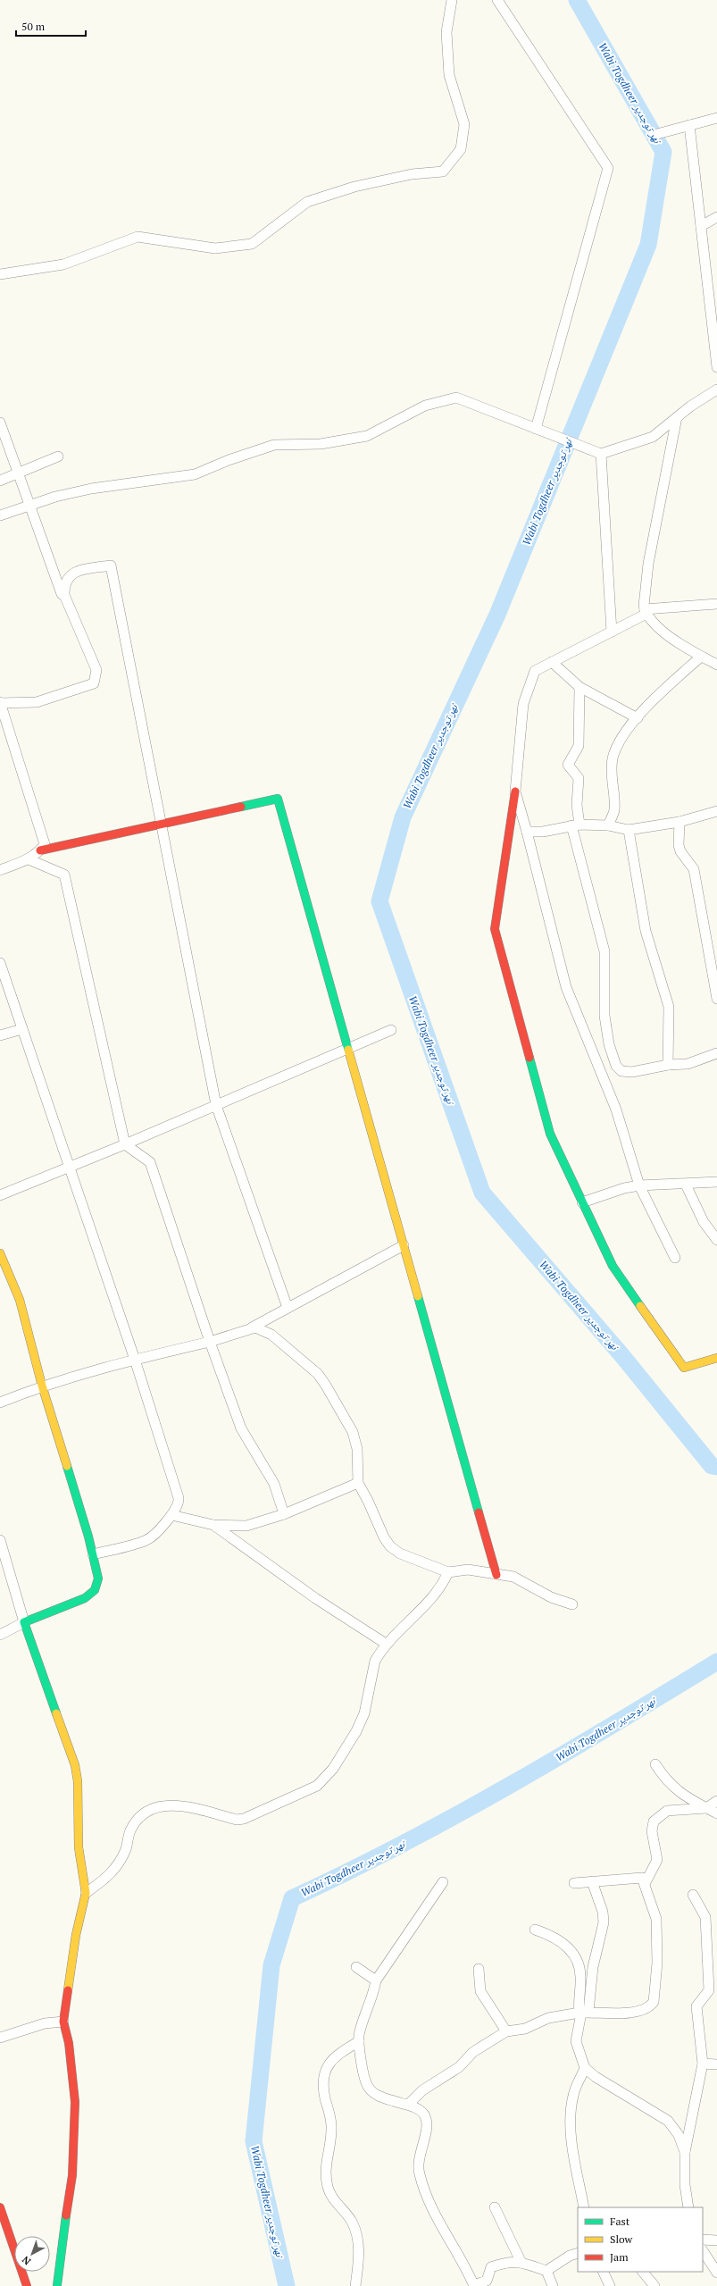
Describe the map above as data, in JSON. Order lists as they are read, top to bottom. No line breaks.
{"water":["Wabi Togdheer نهر توجدير"],"legend":["Fast","Slow","Jam"],"scale_bar":"50 m","north":"bottom left"}
